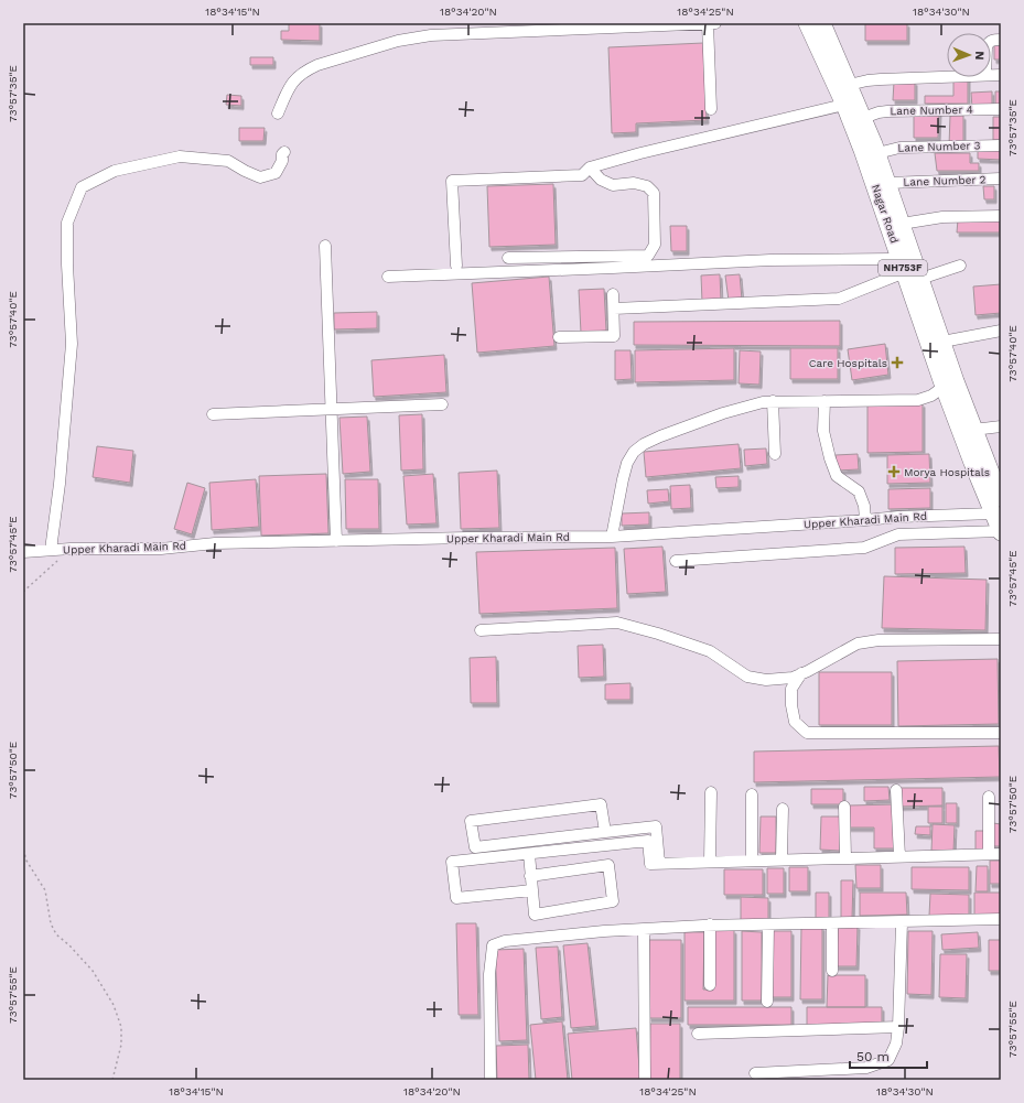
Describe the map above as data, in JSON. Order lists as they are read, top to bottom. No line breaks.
{"streets":{"highway":["Nagar Road","NH753F"],"street":["Lane Number 4","Lane Number 3","Lane Number 2","Upper Kharadi Main Rd"]},"crossings":[["Lane Number 4","Nagar Road"],["Lane Number 3","Nagar Road"],["Lane Number 2","Nagar Road"],["Nagar Road","Upper Kharadi Main Rd"]],"places":{"health":["Care Hospitals","Morya Hospitals"]},"scale_bar":"50 m","north":"right","coordinates":["18°34'15\"N","18°34'20\"N","18°34'25\"N","18°34'30\"N","73°57'35\"E","73°57'40\"E","73°57'45\"E","73°57'50\"E","73°57'55\"E"]}
